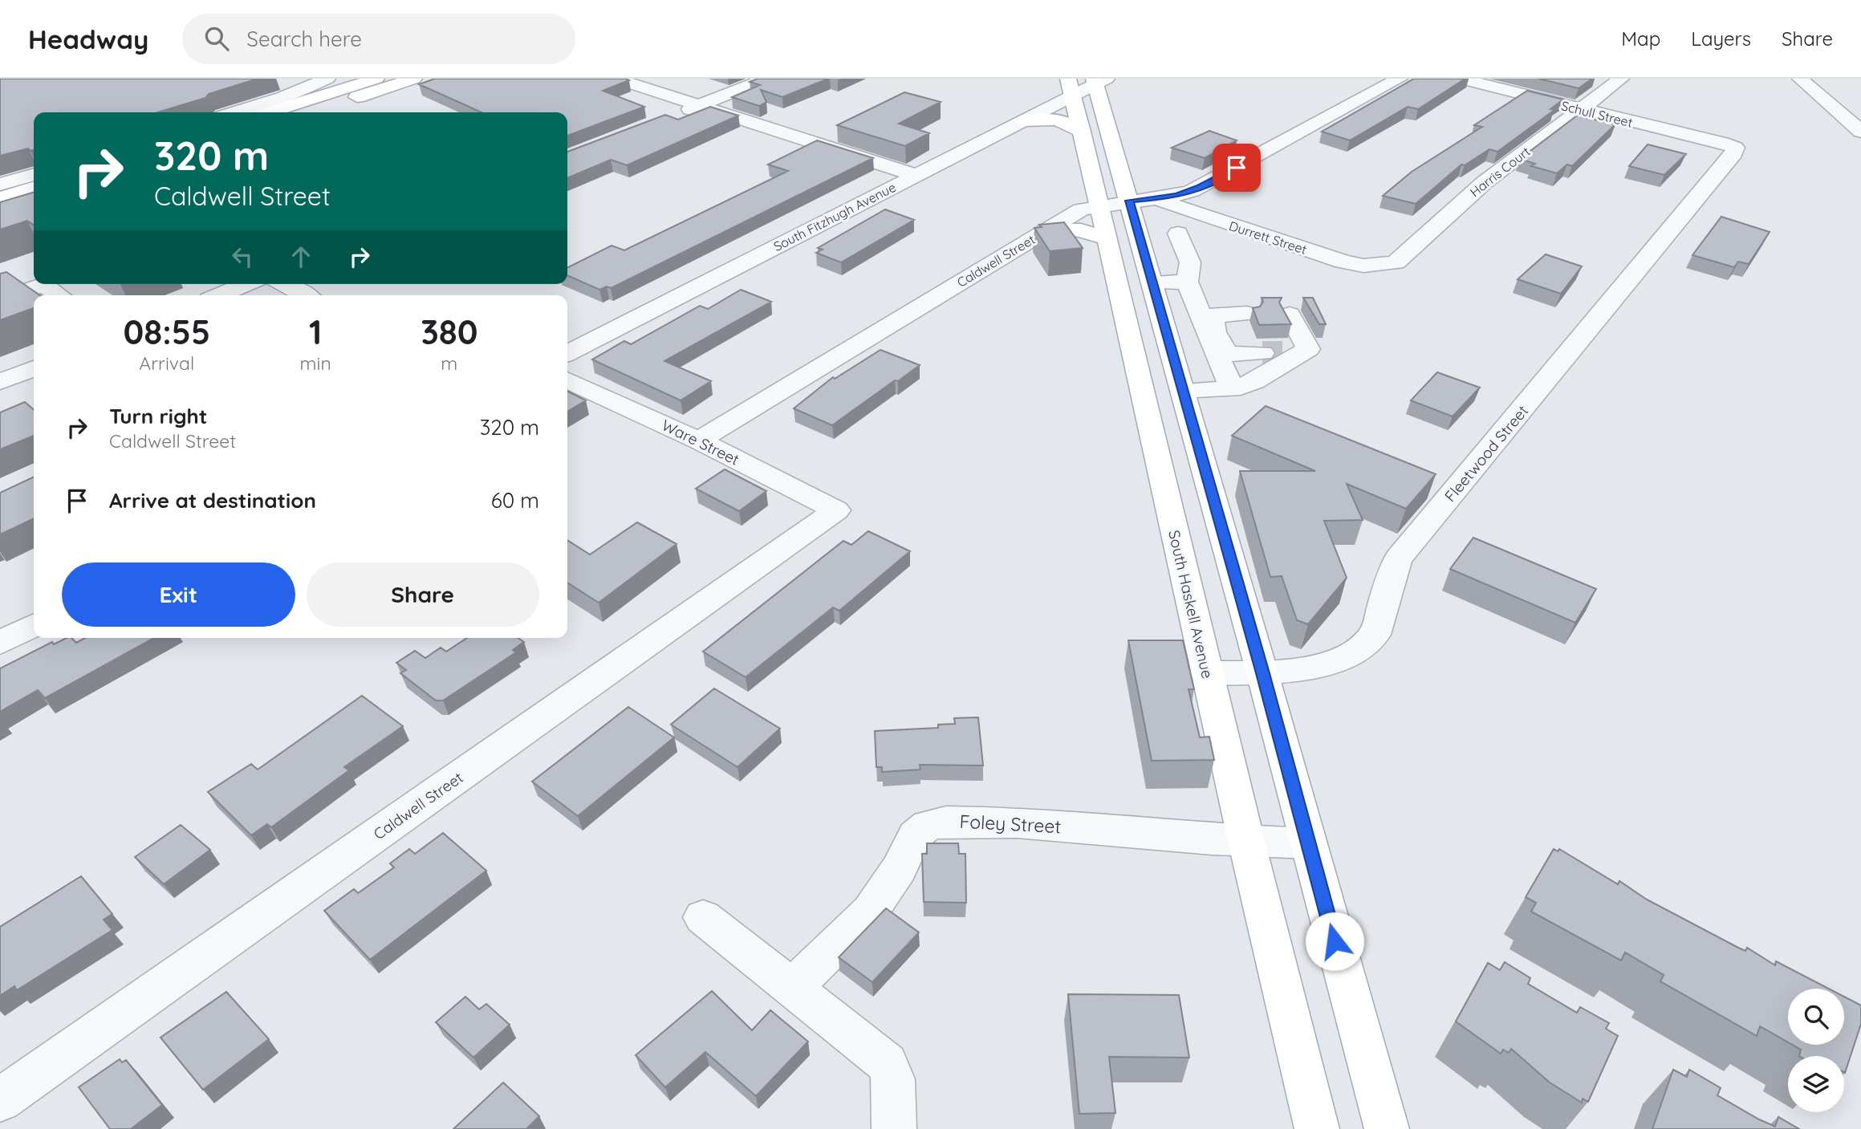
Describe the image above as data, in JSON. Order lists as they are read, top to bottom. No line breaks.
{"streets":{"main road":["South Haskell Avenue"],"street":["Schull Street","Harris Court","South Fitzhugh Avenue","Durrett Street","Caldwell Street","Ware Street","Fleetwood Street","Foley Street"]},"crossings":[["Schull Street","Harris Court"],["Schull Street","Fleetwood Street"],["Harris Court","Durrett Street"],["South Fitzhugh Avenue","South Haskell Avenue"],["Durrett Street","Caldwell Street"],["Caldwell Street","Ware Street"],["Caldwell Street","South Haskell Avenue"],["Fleetwood Street","South Haskell Avenue"],["South Haskell Avenue","Foley Street"]],"page":{"header":"Headway","search":"Search here","nav":["Map","Layers","Share"],"turn":["320 m","Caldwell Street"],"eta":["08:55","Arrival","1","min","380","m"],"list":[{"name":"Turn right","note":"Caldwell Street","value":"320 m"},{"name":"Arrive at destination","value":"60 m"}],"buttons":["Exit","Share"]}}
